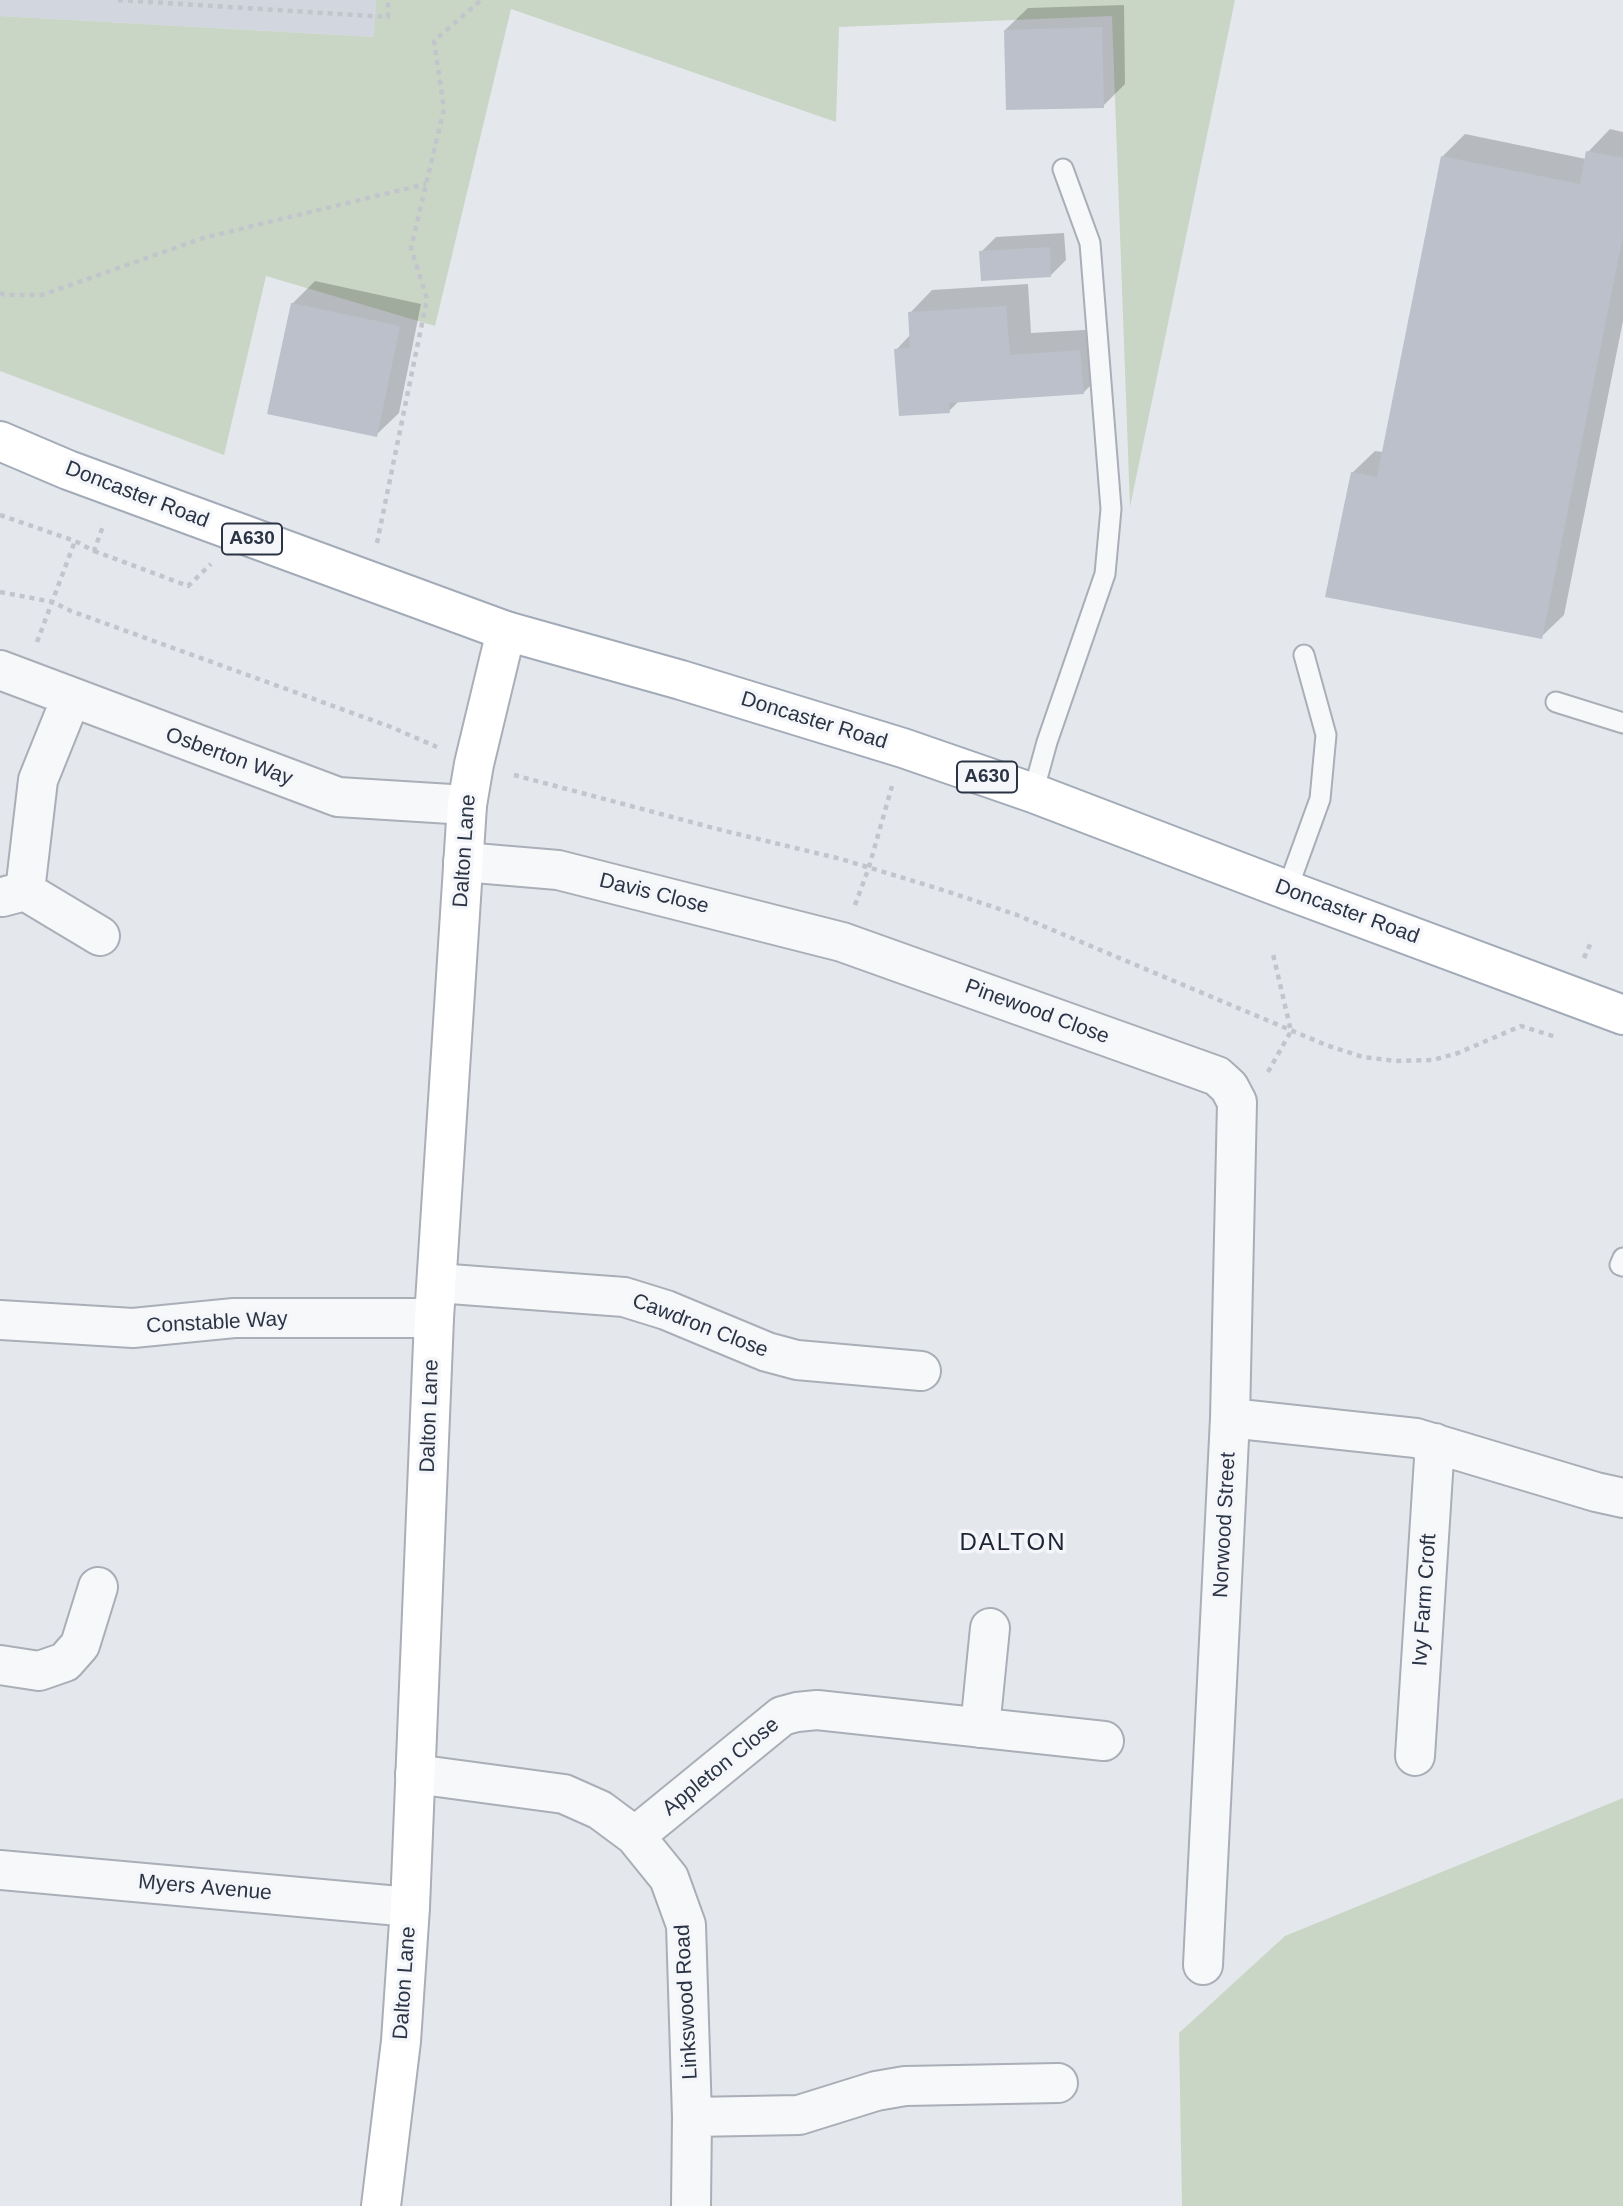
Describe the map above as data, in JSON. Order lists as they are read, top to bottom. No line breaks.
{"streets":{"main road":["Doncaster Road","A630","Dalton Lane"],"street":["Osberton Way","Davis Close","Pinewood Close","Constable Way","Cawdron Close","Norwood Street","Ivy Farm Croft","Appleton Close","Myers Avenue","Linkswood Road"]},"crossings":[["Doncaster Road","Dalton Lane"],["Osberton Way","Dalton Lane"],["Dalton Lane","Davis Close"],["Dalton Lane","Constable Way"],["Dalton Lane","Cawdron Close"],["Dalton Lane","Myers Avenue"],["Dalton Lane","Linkswood Road"],["Davis Close","Pinewood Close"],["Pinewood Close","Norwood Street"],["Constable Way","Cawdron Close"],["Appleton Close","Linkswood Road"]],"districts":["DALTON"]}
